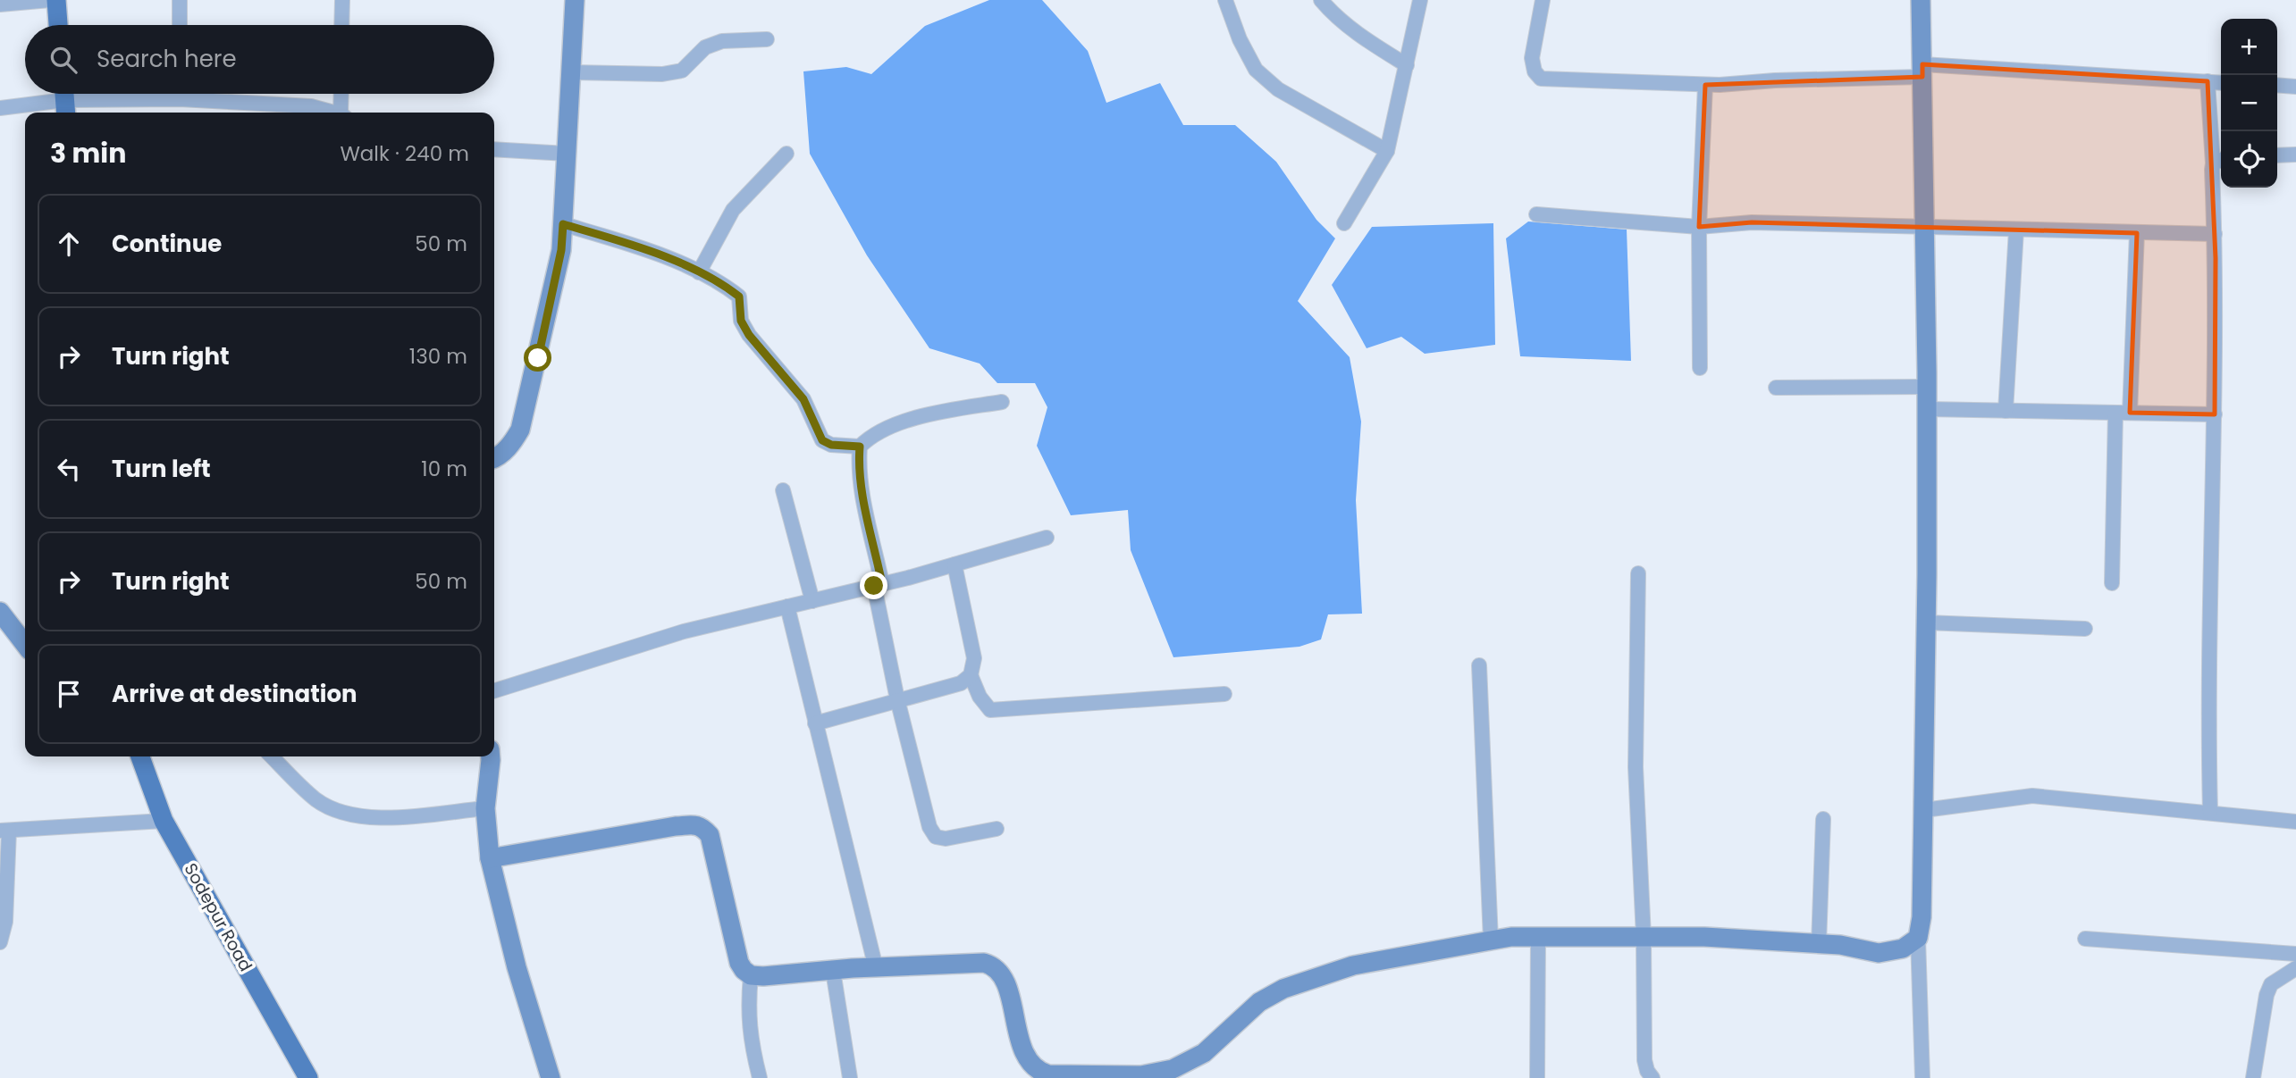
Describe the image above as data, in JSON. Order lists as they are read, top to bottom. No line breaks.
{"streets":{"main road":["Sodepur Road"]},"page":{"map_buttons":["+","−"],"search":"Search here","heading":["3 min","Walk · 240 m"],"list":[["Continue","50 m"],["Turn right","130 m"],["Turn left","10 m"],["Turn right","50 m"],"Arrive at destination"]}}
